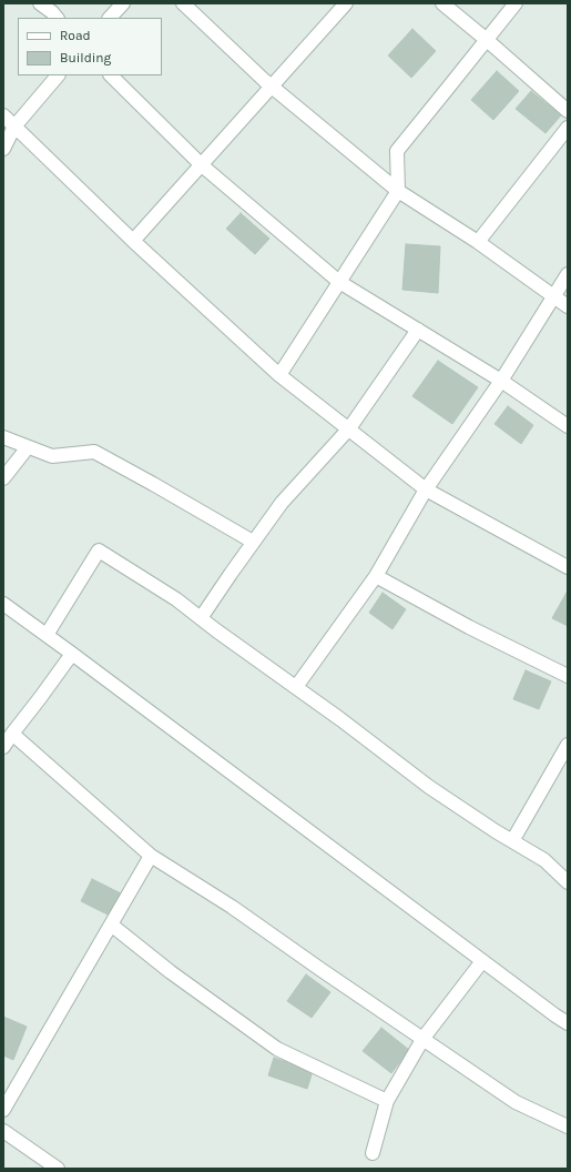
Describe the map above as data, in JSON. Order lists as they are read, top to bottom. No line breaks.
{"legend":["Road","Building"]}
